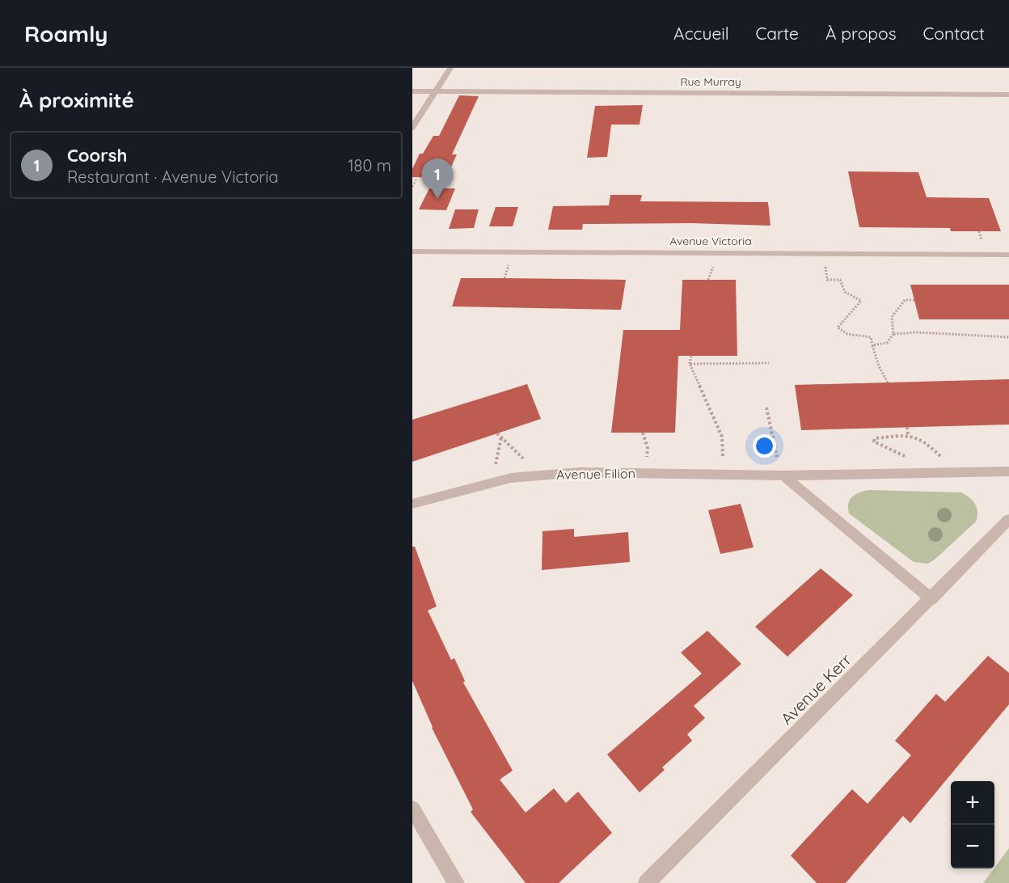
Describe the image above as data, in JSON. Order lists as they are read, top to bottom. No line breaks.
{"streets":{"street":["Rue Murray","Avenue Victoria","Avenue Filion","Avenue Kerr"]},"page":{"header":"Roamly","nav":["Accueil","Carte","À propos","Contact"],"heading":"À proximité","list":[{"mark":"1","name":"Coorsh","note":"Restaurant · Avenue Victoria","value":"180 m"}],"pins":"1","map_buttons":["+","−"]}}
